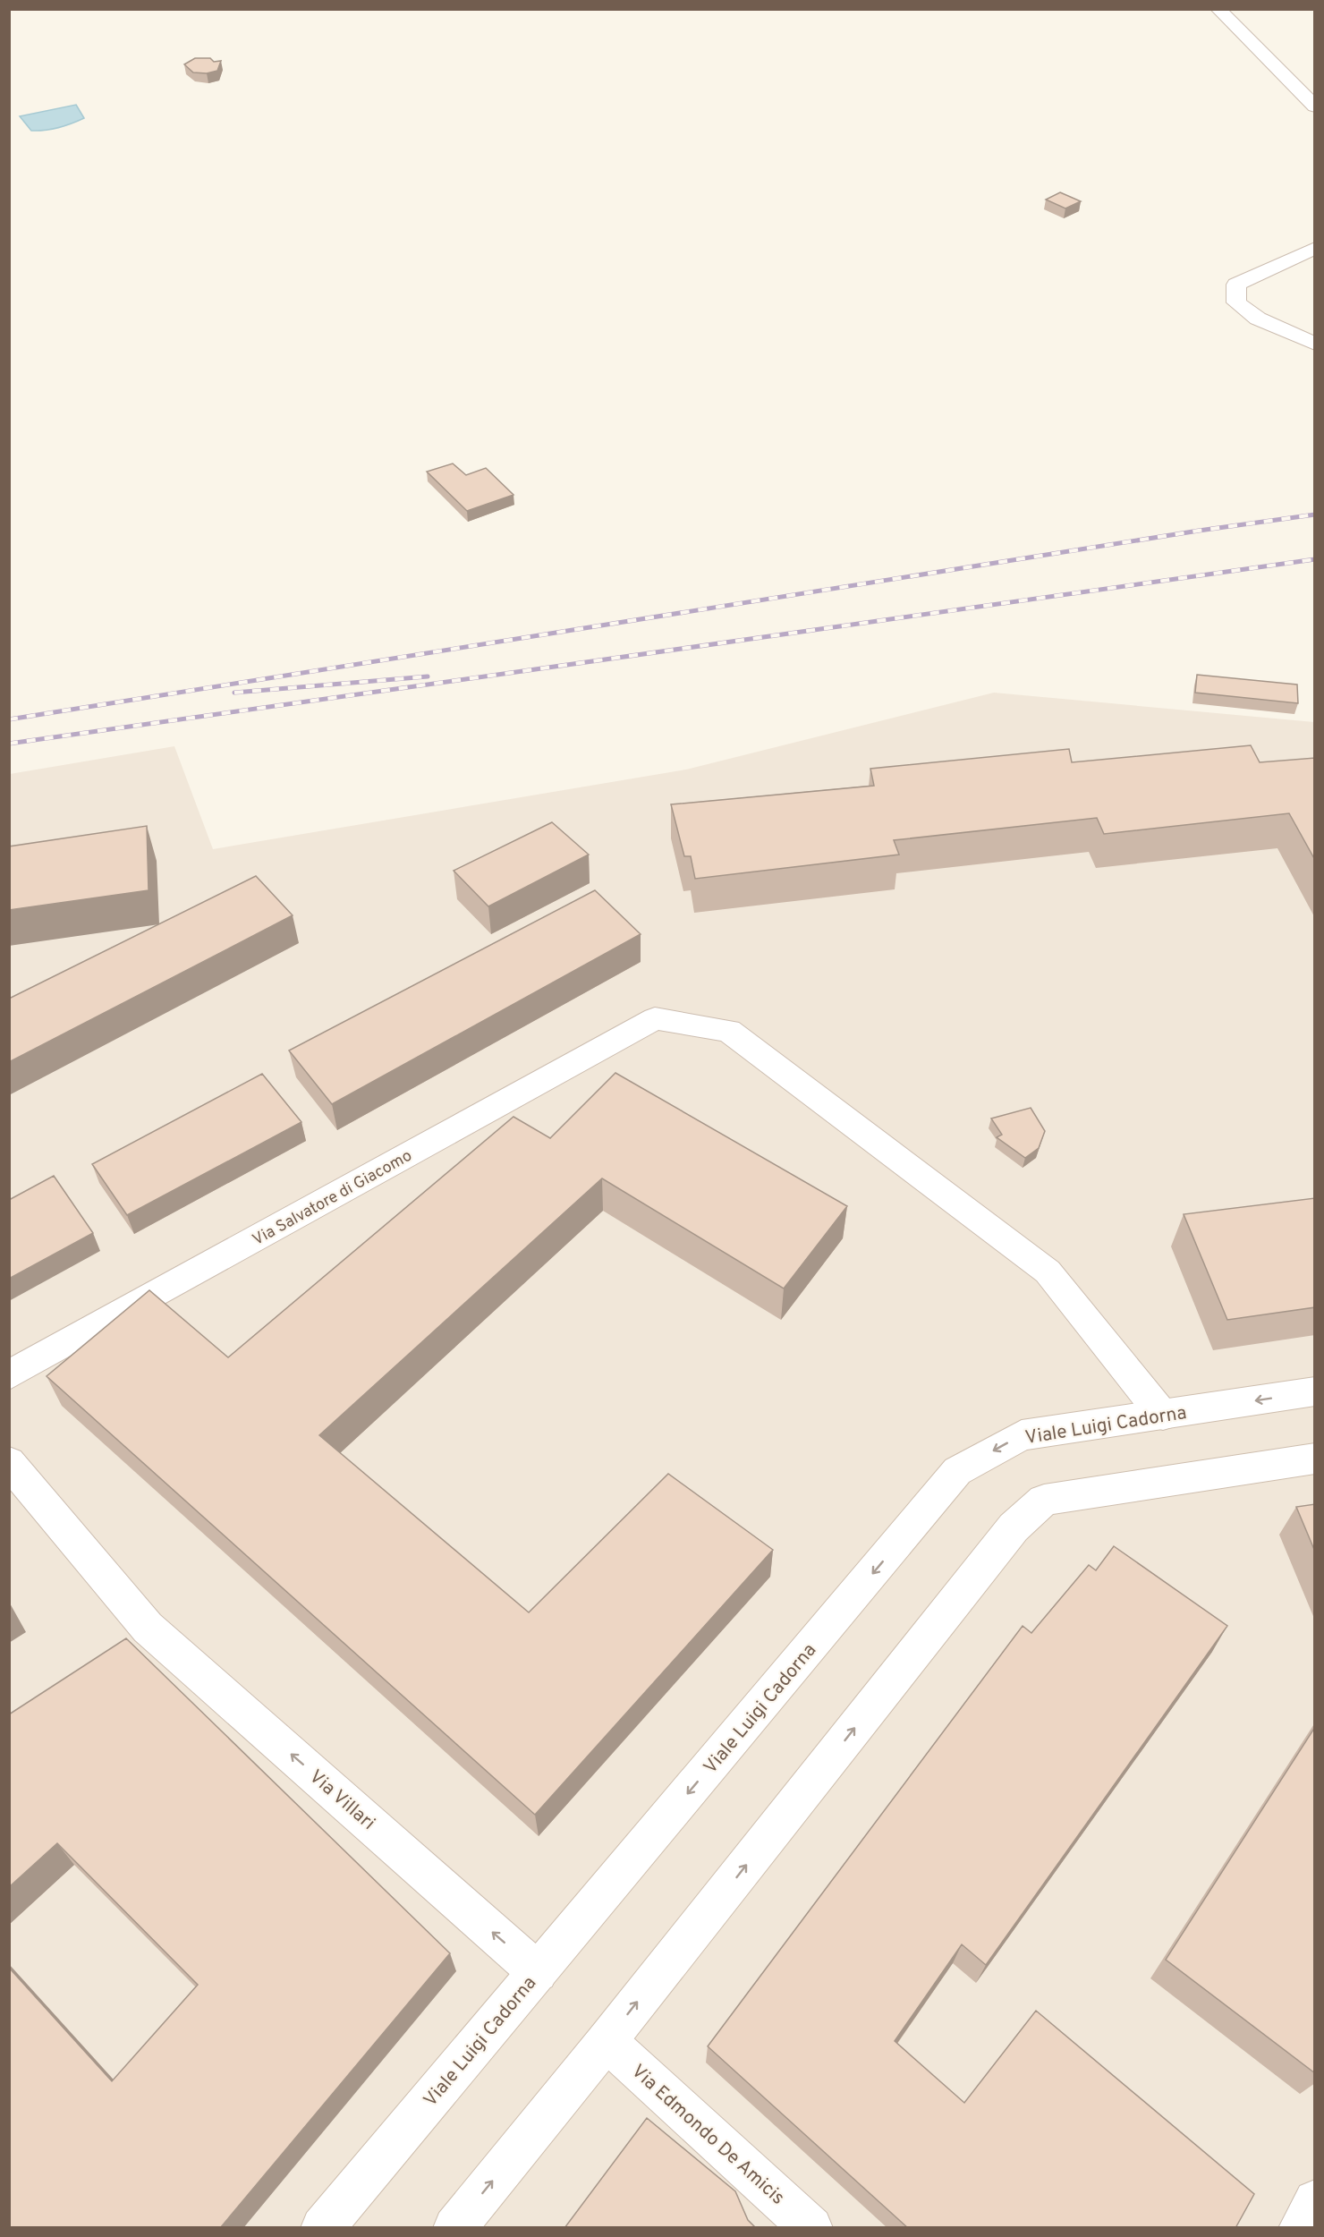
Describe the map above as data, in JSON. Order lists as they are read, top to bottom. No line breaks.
{"streets":{"street":["Via Salvatore di Giacomo","Viale Luigi Cadorna","Via Villari","Via Edmondo De Amicis"]},"crossings":[["Via Salvatore di Giacomo","Viale Luigi Cadorna"],["Viale Luigi Cadorna","Via Villari"]],"one_way":["Via Villari"]}
